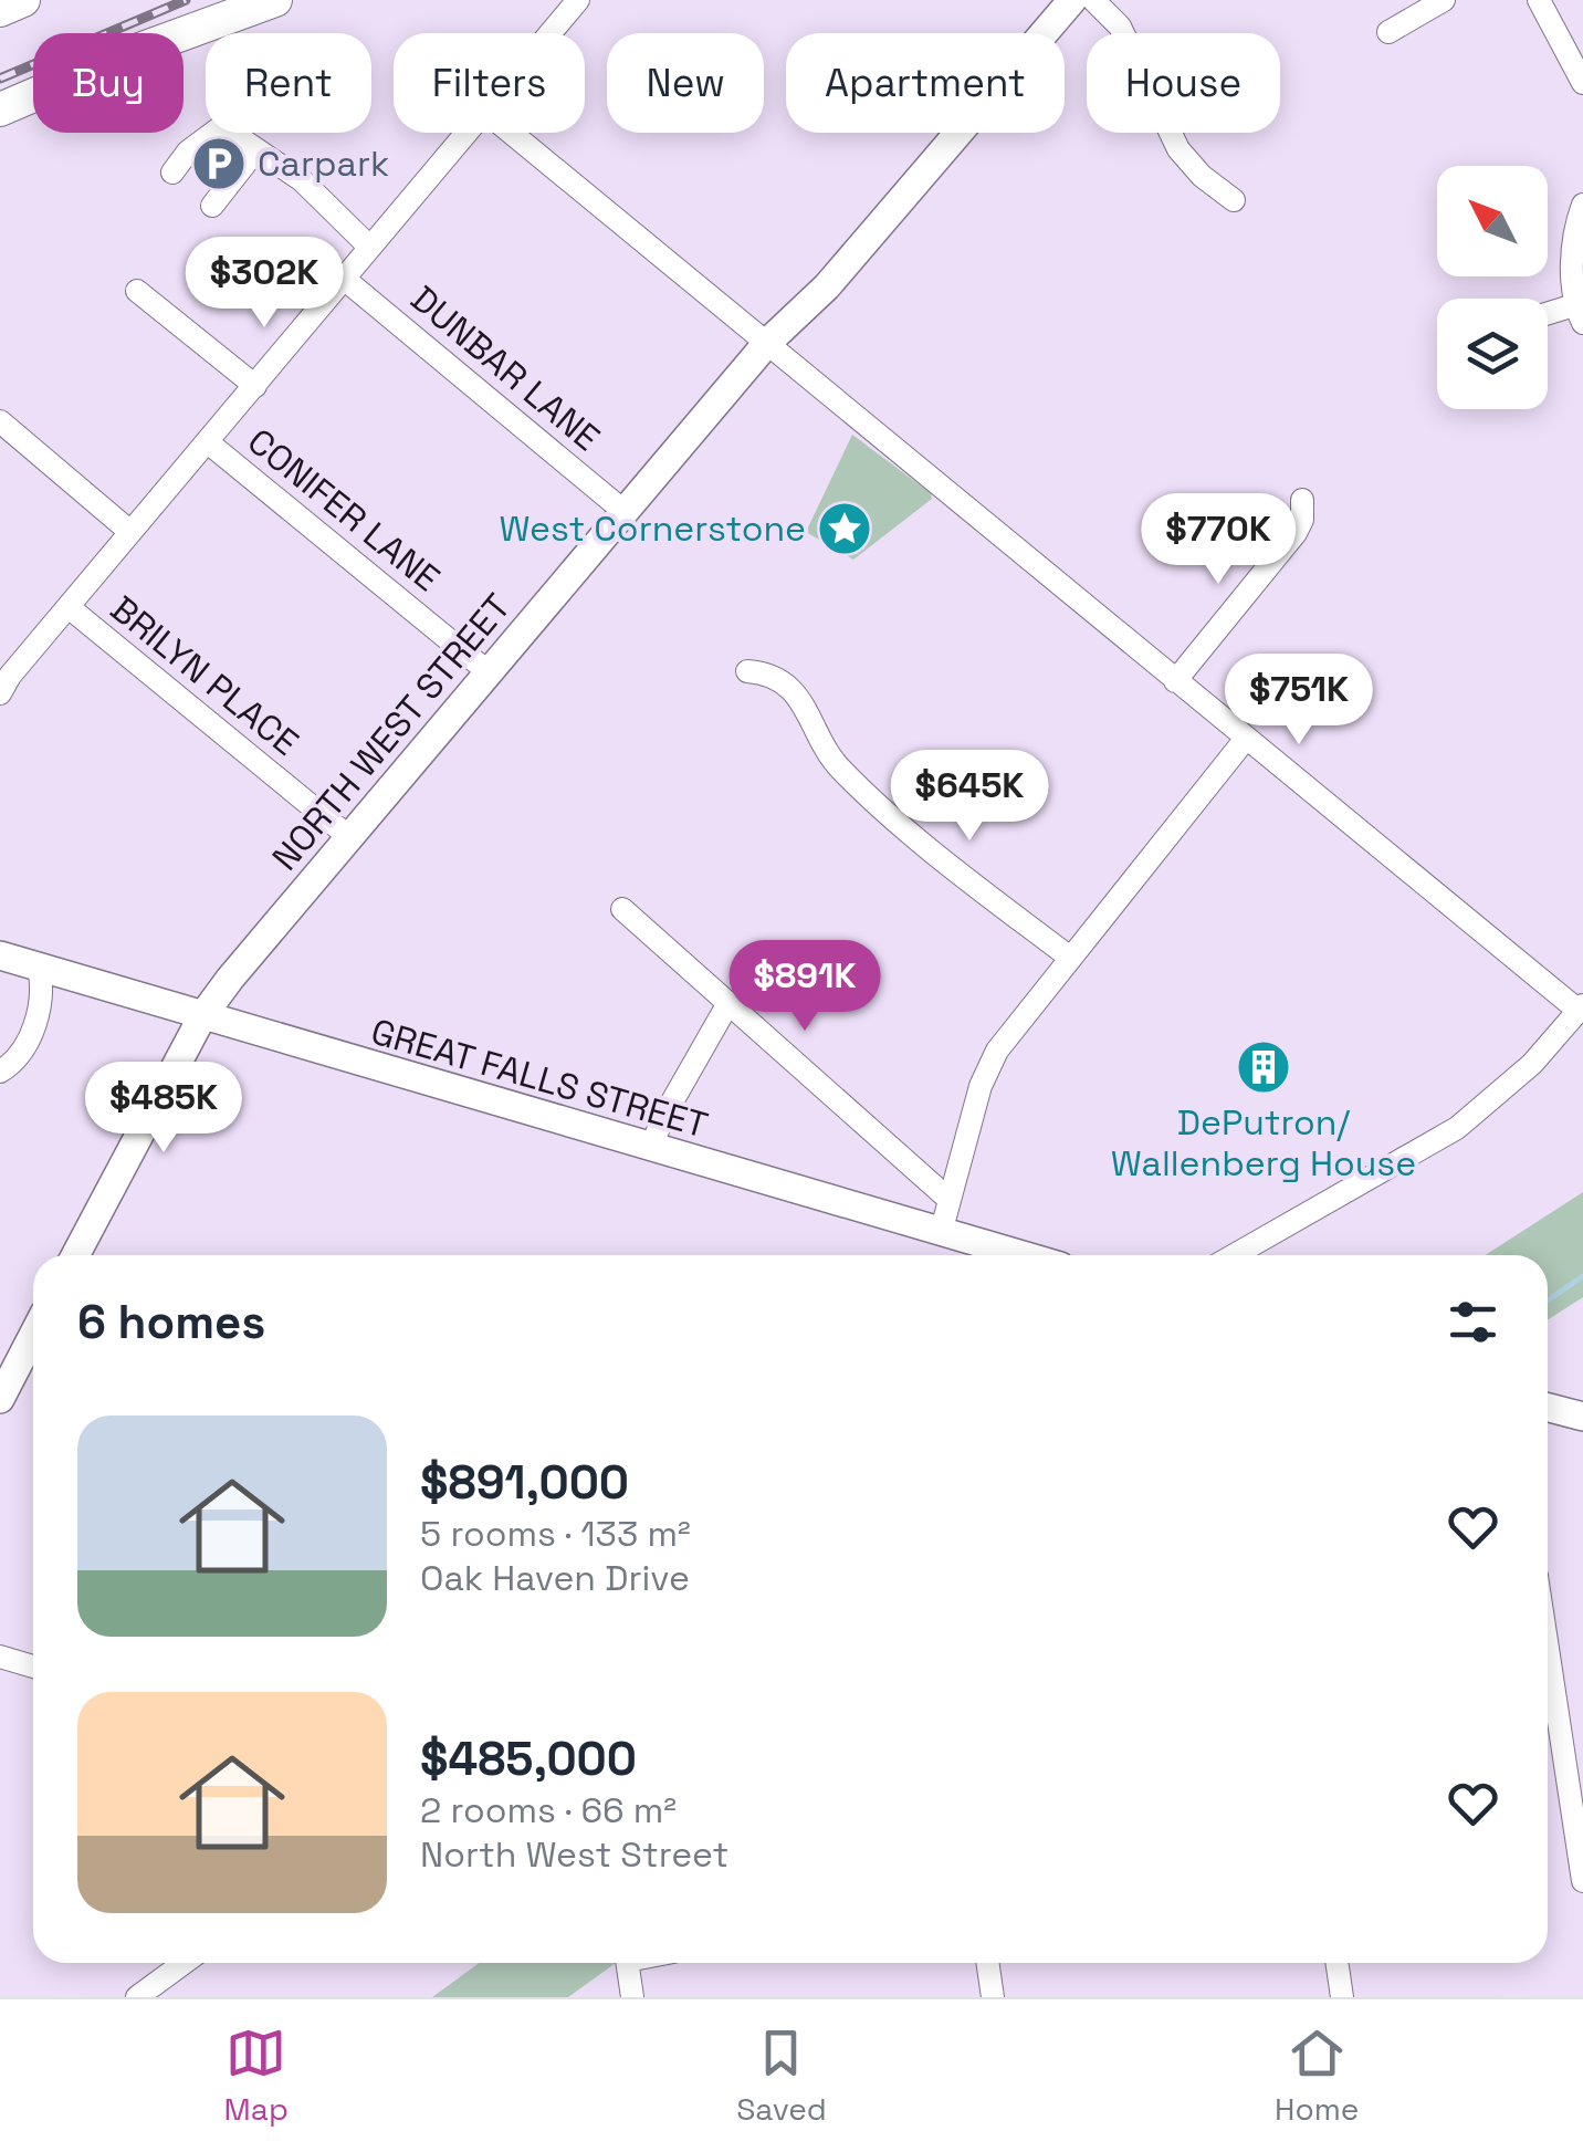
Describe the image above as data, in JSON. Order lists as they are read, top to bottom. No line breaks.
{"streets":{"main road":["NORTH WEST STREET","GREAT FALLS STREET"],"street":["DUNBAR LANE","CONIFER LANE","BRILYN PLACE"]},"crossings":[["DUNBAR LANE","NORTH WEST STREET"],["CONIFER LANE","NORTH WEST STREET"],["BRILYN PLACE","NORTH WEST STREET"],["NORTH WEST STREET","GREAT FALLS STREET"]],"places":{"parking":["Carpark"],"place":["West Cornerstone"],"building":["DePutron/ Wallenberg House"]},"north":"top left","page":{"chip":["Buy","Rent","Filters","New","Apartment","House"],"price":["$302K","$770K","$751K","$645K","$891K","$485K"],"heading":"6 homes","list":[{"name":"$891,000","note":"5 rooms · 133 m² · Oak Haven Drive"},{"name":"$485,000","note":"2 rooms · 66 m² · North West Street"}],"tabs":["Map","Saved","Home"]}}
